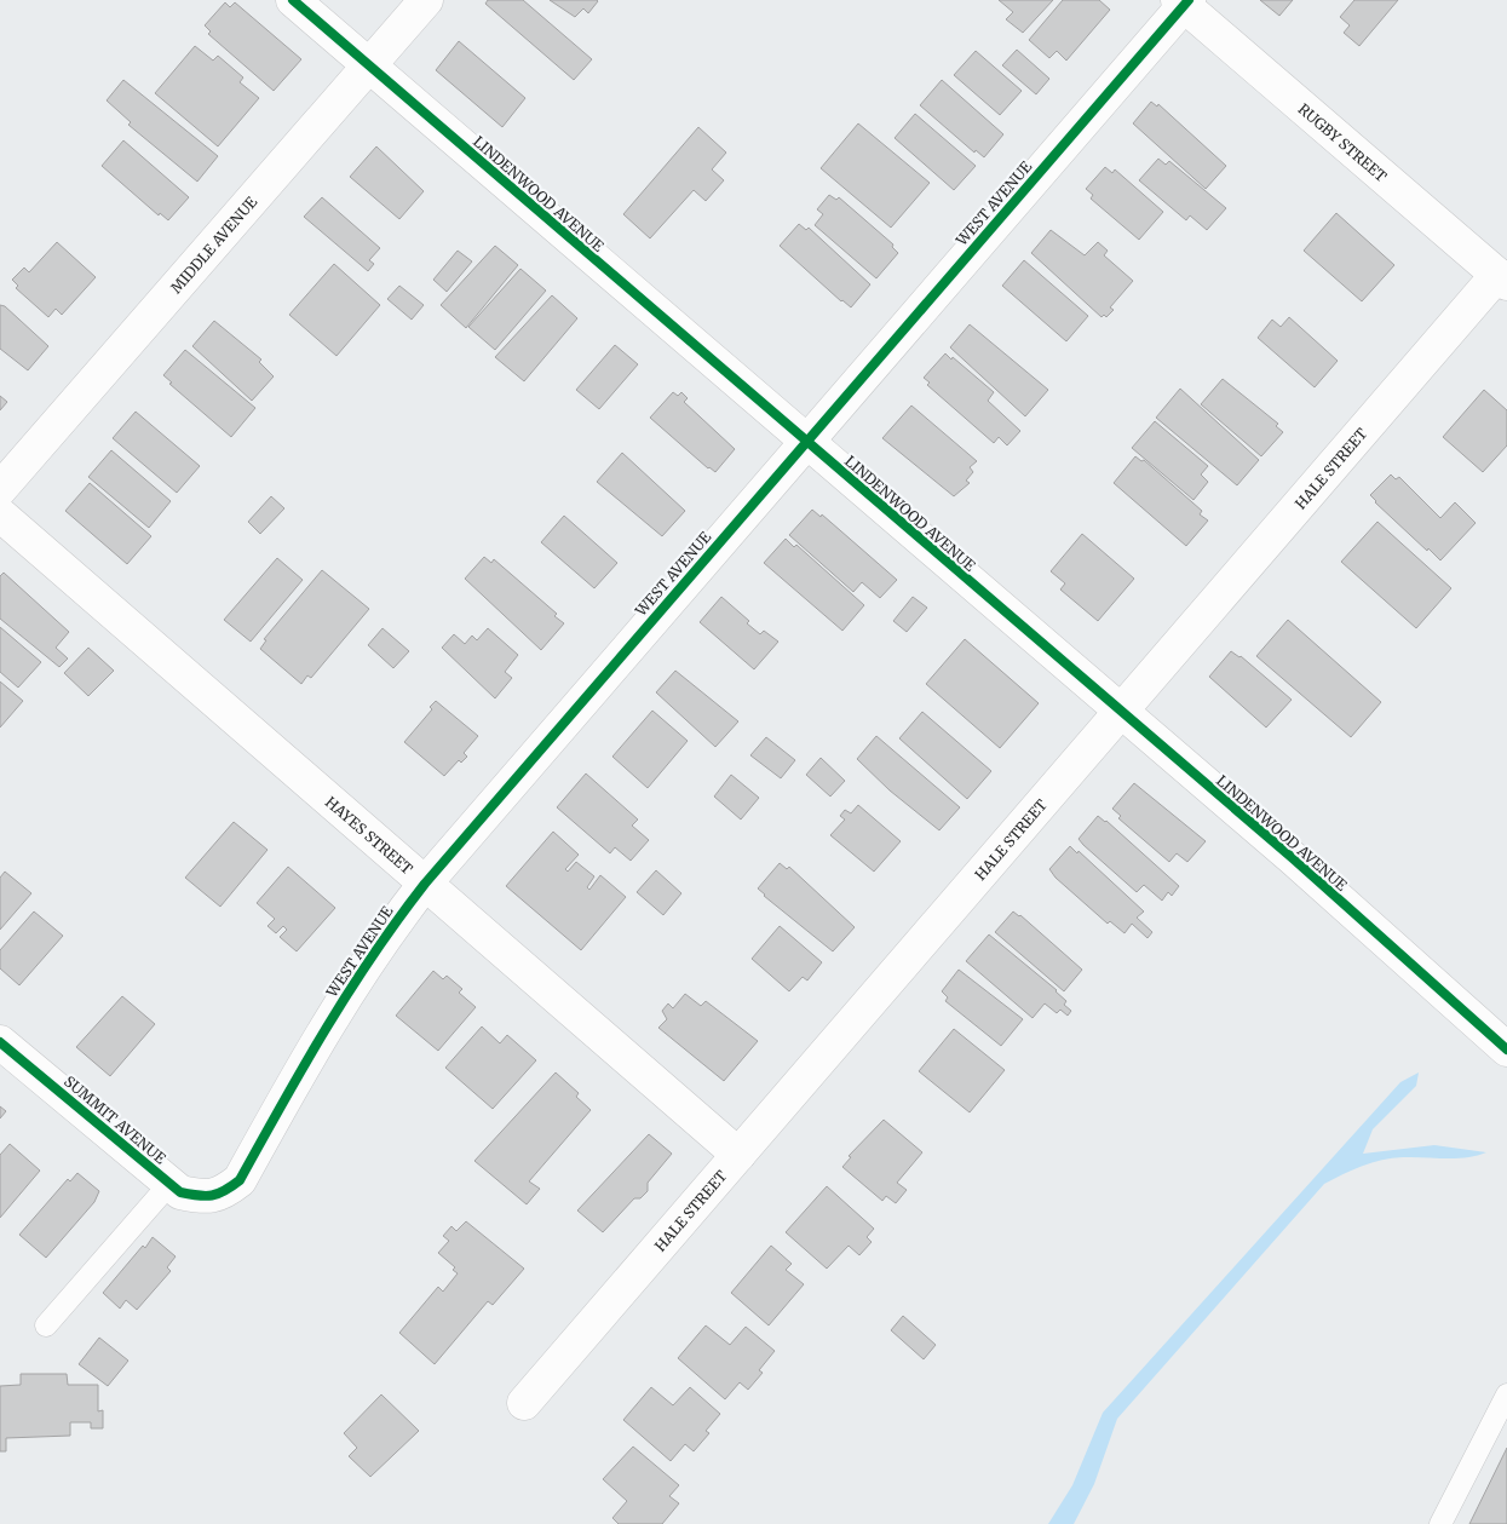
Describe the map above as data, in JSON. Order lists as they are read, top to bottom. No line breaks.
{"streets":{"street":["RUGBY STREET","LINDENWOOD AVENUE","WEST AVENUE","MIDDLE AVENUE","HALE STREET","HAYES STREET","SUMMIT AVENUE"]},"crossings":[["RUGBY STREET","WEST AVENUE"],["RUGBY STREET","HALE STREET"],["LINDENWOOD AVENUE","WEST AVENUE"],["LINDENWOOD AVENUE","MIDDLE AVENUE"],["LINDENWOOD AVENUE","HALE STREET"],["WEST AVENUE","HAYES STREET"],["WEST AVENUE","SUMMIT AVENUE"],["HALE STREET","HAYES STREET"]]}
